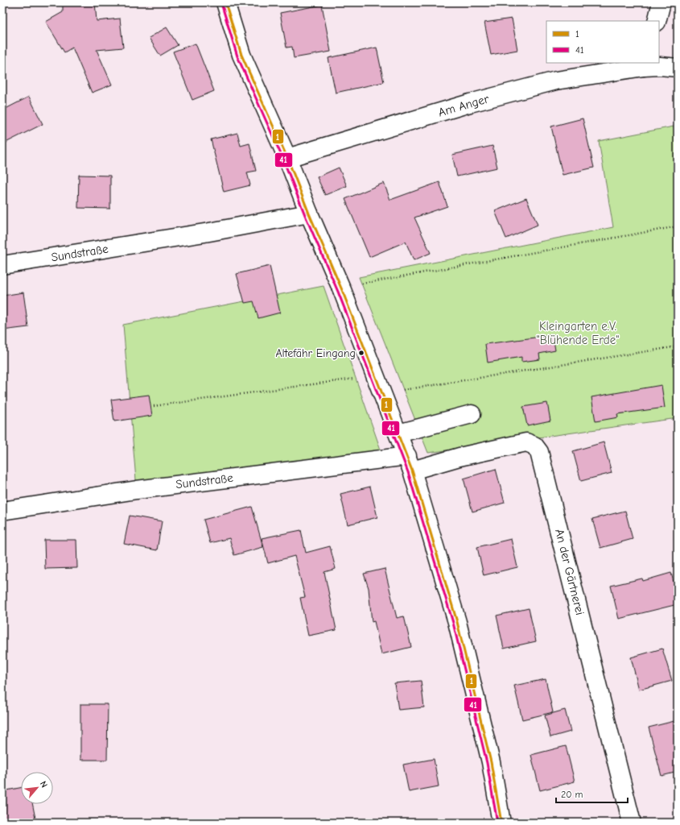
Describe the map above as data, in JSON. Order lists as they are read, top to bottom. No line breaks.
{"streets":{"street":["Am Anger","Sundstraße","An der Gärtnerei"]},"crossings":[["Sundstraße","An der Gärtnerei"]],"parks":["Kleingarten e.V. \"Blühende Erde\""],"places":["Altefähr Eingang"],"lines":["transit line 1","transit line 41"],"legend":["1","41"],"scale_bar":"20 m","north":"top right"}
